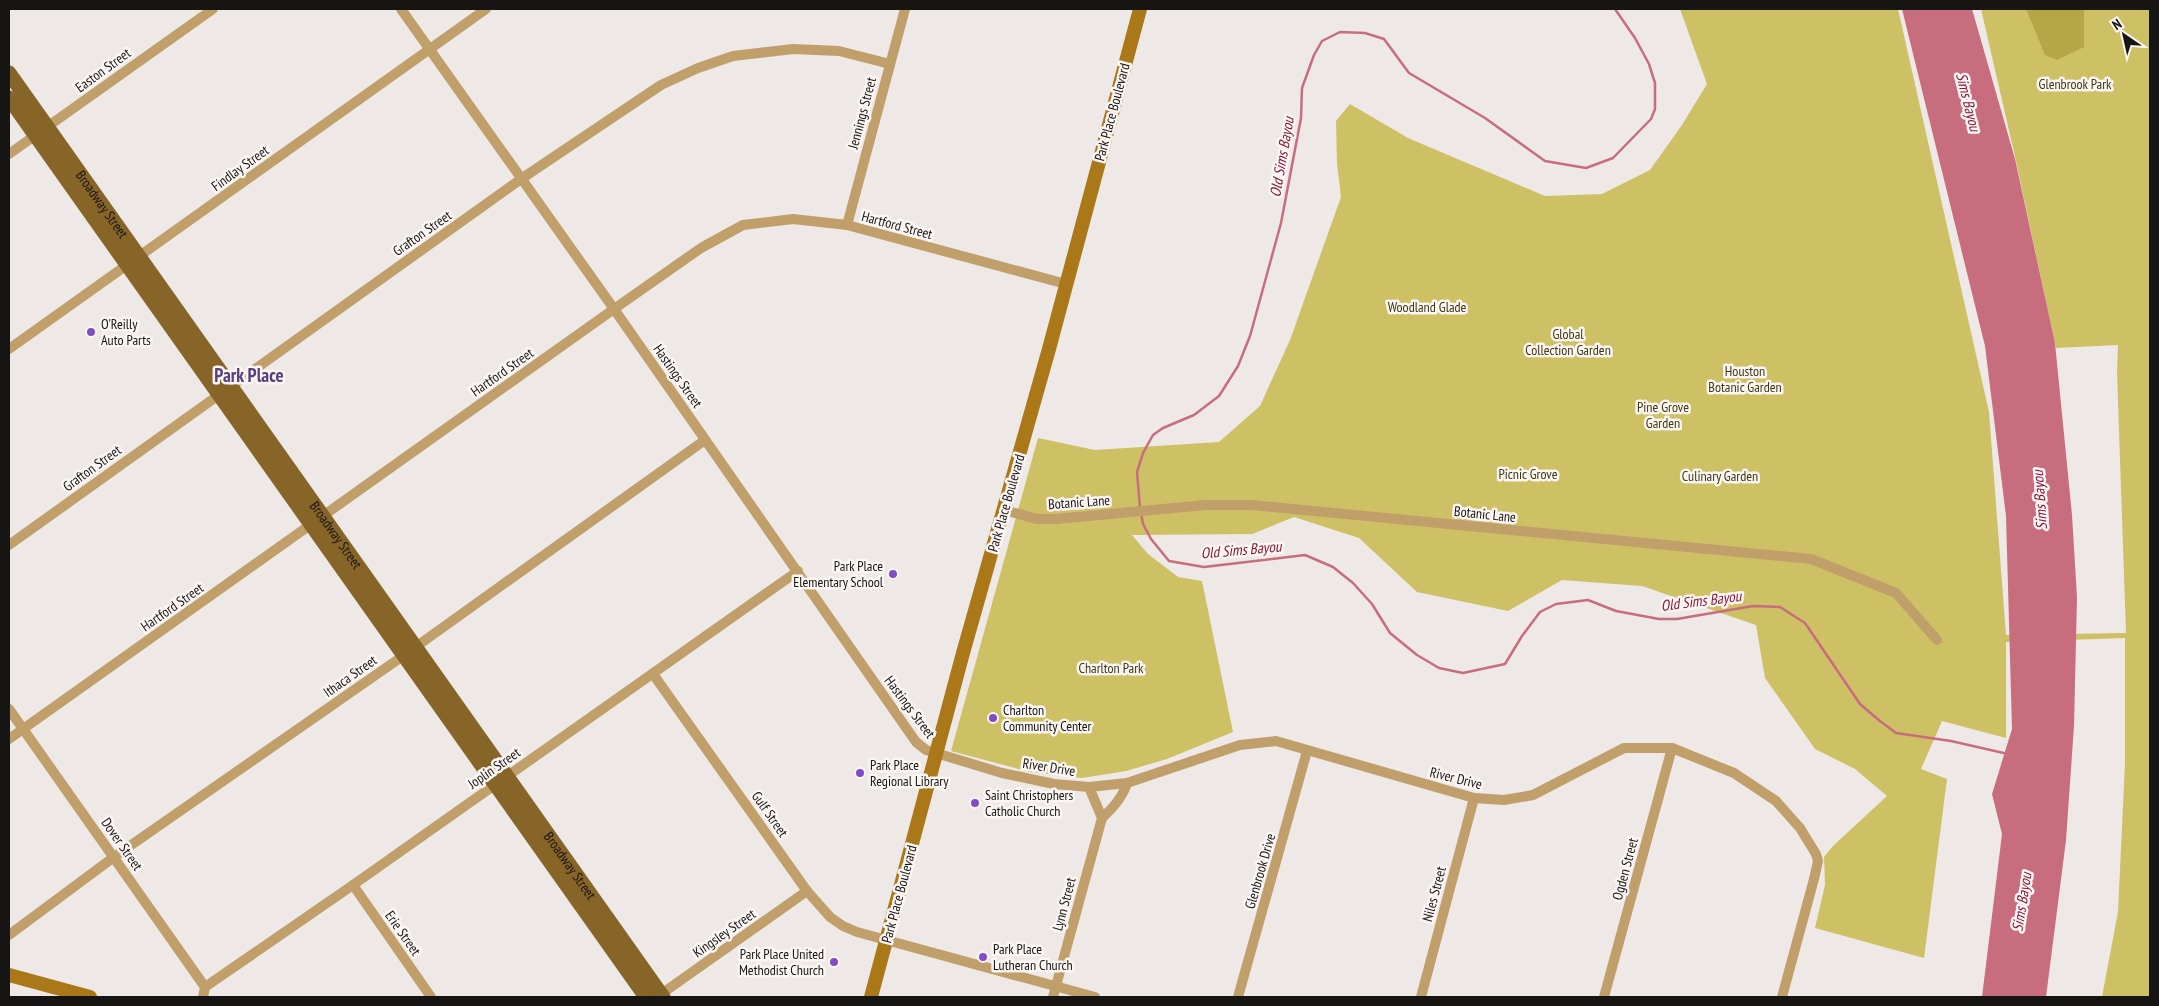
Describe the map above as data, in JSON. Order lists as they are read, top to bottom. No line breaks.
{"streets":{"main road":["Broadway Street"],"street":["Easton Street","Park Place Boulevard","Jennings Street","Findlay Street","Hartford Street","Grafton Street","Hastings Street","Botanic Lane","Ithaca Street","River Drive","Joplin Street","Gulf Street","Dover Street","Ogden Street","Glenbrook Drive","Niles Street","Lynn Street","Erie Street","Kingsley Street"]},"crossings":[["Easton Street","Broadway Street"],["Park Place Boulevard","Hartford Street"],["Park Place Boulevard","Hastings Street"],["Park Place Boulevard","Botanic Lane"],["Park Place Boulevard","River Drive"],["Park Place Boulevard","Gulf Street"],["Jennings Street","Hartford Street"],["Jennings Street","Grafton Street"],["Findlay Street","Broadway Street"],["Findlay Street","Hastings Street"],["Broadway Street","Hartford Street"],["Broadway Street","Grafton Street"],["Broadway Street","Ithaca Street"],["Broadway Street","Joplin Street"],["Broadway Street","Kingsley Street"],["Hartford Street","Hastings Street"],["Hartford Street","Dover Street"],["Grafton Street","Hastings Street"],["Hastings Street","Ithaca Street"],["Hastings Street","River Drive"],["Hastings Street","Joplin Street"],["Ithaca Street","Dover Street"],["River Drive","Ogden Street"],["River Drive","Glenbrook Drive"],["River Drive","Niles Street"],["River Drive","Lynn Street"],["Joplin Street","Gulf Street"],["Joplin Street","Dover Street"],["Joplin Street","Erie Street"],["Gulf Street","Lynn Street"],["Gulf Street","Kingsley Street"]],"districts":["Park Place"],"water":["Sims Bayou","Old Sims Bayou"],"parks":["Glenbrook Park","Woodland Glade","Global Collection Garden","Houston Botanic Garden","Pine Grove Garden","Picnic Grove","Culinary Garden","Charlton Park"],"places":["O'Reilly Auto Parts","Park Place Elementary School","Charlton Community Center","Park Place Regional Library","Saint Christophers Catholic Church","Park Place Lutheran Church","Park Place United Methodist Church"],"north":"top left"}
